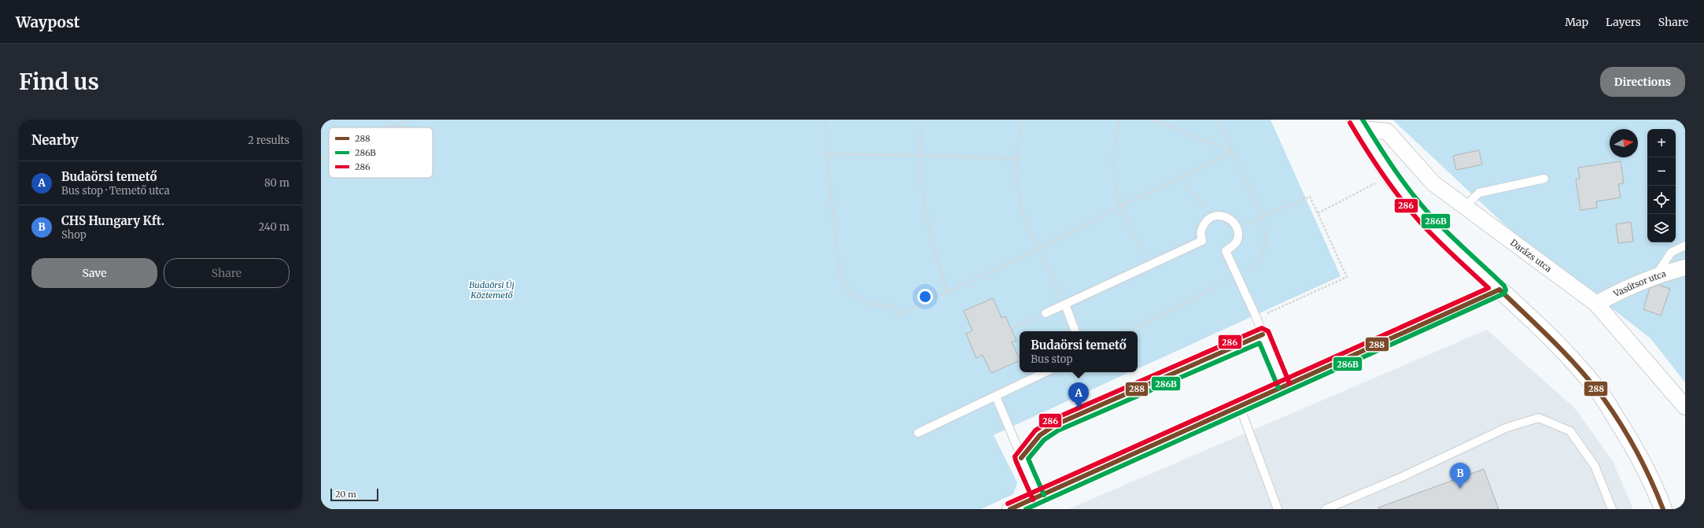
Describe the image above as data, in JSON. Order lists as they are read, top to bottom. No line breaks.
{"streets":{"street":["Darázs utca","Vasútsor utca"]},"crossings":[["Darázs utca","Vasútsor utca"]],"parks":["Budaörsi Új Köztemető"],"lines":["transit line 286B","transit line 286","transit line 288"],"legend":["288","286B","286"],"scale_bar":"20 m","north":"right","page":{"header":"Waypost","nav":["Map","Layers","Share"],"buttons":["Directions",["Save","Share"]],"title":"Find us","heading":["Nearby","2 results"],"map_buttons":["+","−"],"list":[{"mark":"A","name":"Budaörsi temető","note":"Bus stop · Temető utca","value":"80 m"},{"mark":"B","name":"CHS Hungary Kft.","note":"Shop","value":"240 m"}],"popup":["Budaörsi temető","Bus stop"],"pins":["A","B"],"scale":"20 m"}}
